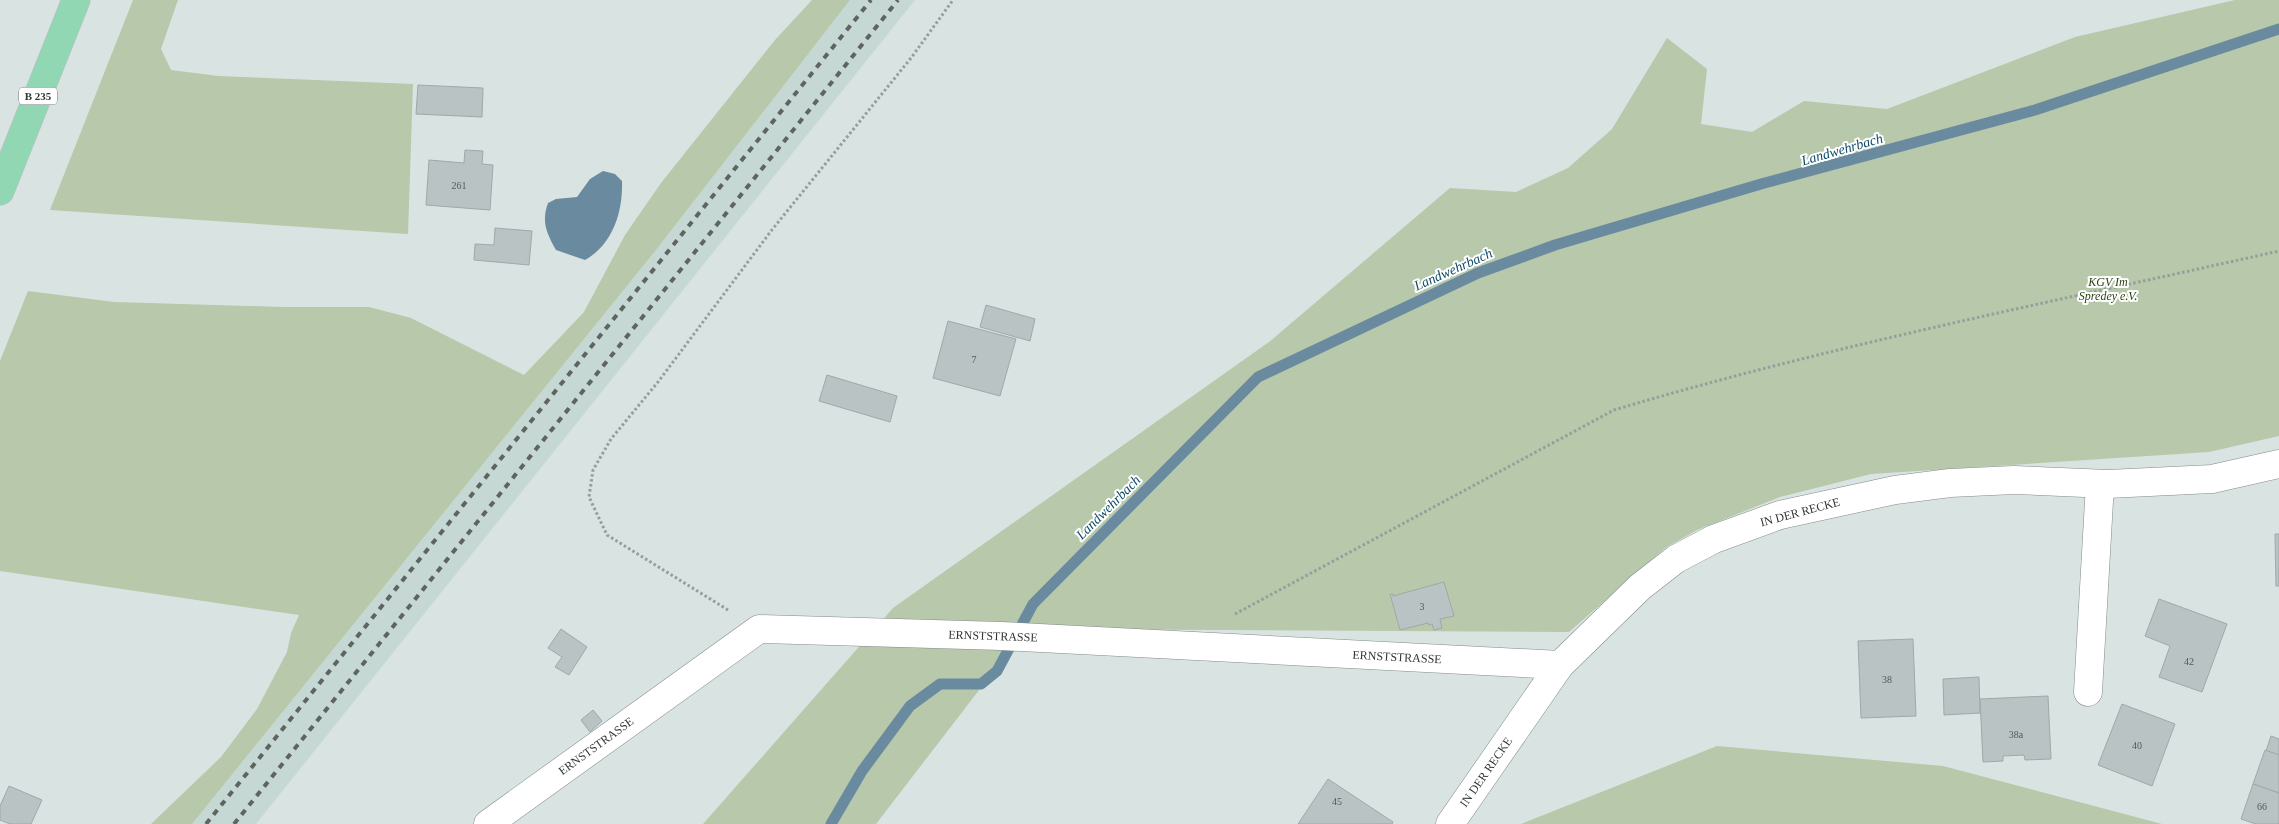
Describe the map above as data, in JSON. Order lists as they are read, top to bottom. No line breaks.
{"streets":{"main road":["B 235"],"street":["IN DER RECKE","ERNSTSTRASSE"]},"crossings":[["IN DER RECKE","ERNSTSTRASSE"]],"water":["Landwehrbach"],"parks":["KGV Im Spredey e.V."],"house_numbers":["261","7","3","42","38","38a","40","45","66"]}
